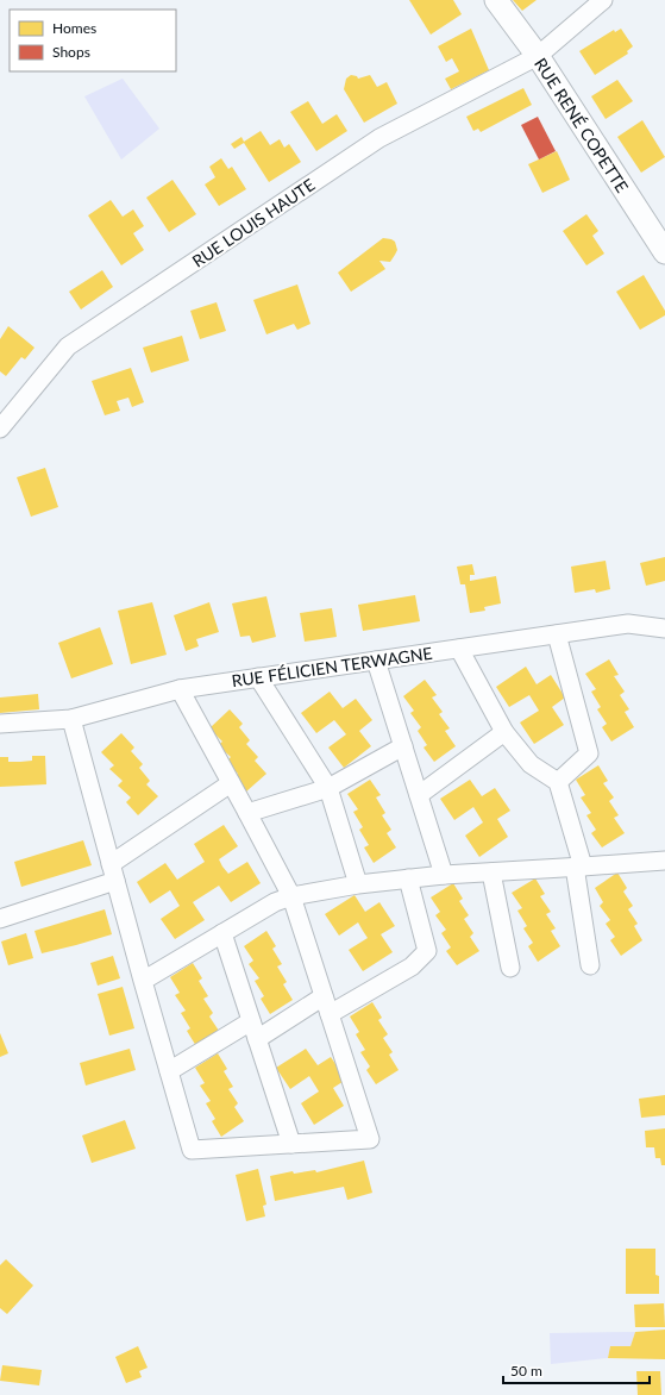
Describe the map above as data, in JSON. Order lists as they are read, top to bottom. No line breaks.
{"streets":{"street":["RUE RENÉ COPETTE","RUE LOUIS HAUTE","RUE FÉLICIEN TERWAGNE"]},"crossings":[["RUE RENÉ COPETTE","RUE LOUIS HAUTE"]],"legend":["Homes","Shops"],"scale_bar":"50 m"}
